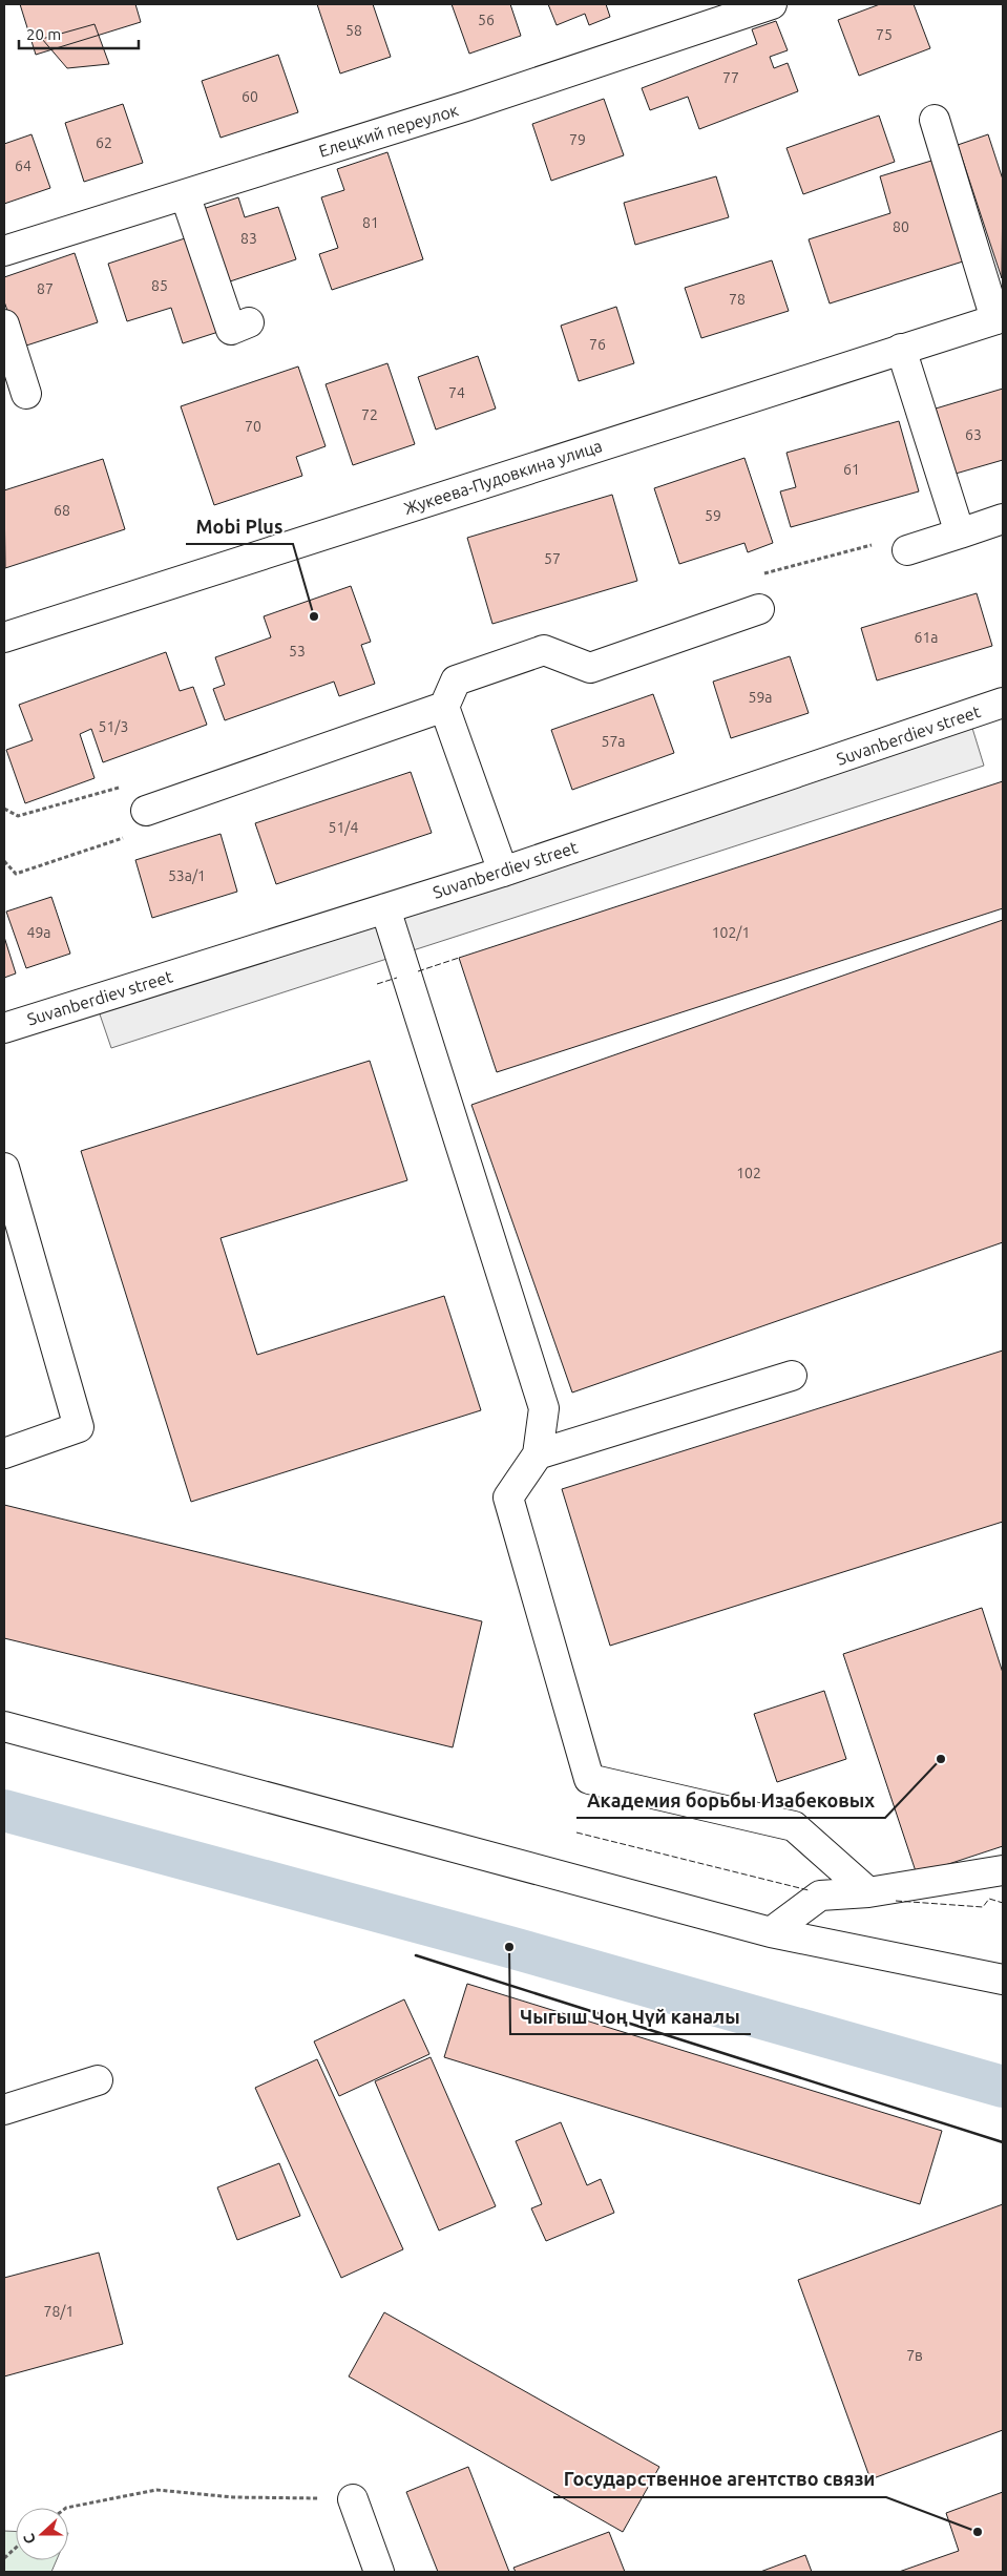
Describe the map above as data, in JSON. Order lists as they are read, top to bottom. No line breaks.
{"streets":{"street":["Елецкий переулок","Жукеева-Пудовкина улица","Suvanberdiev street"]},"places":["Mobi Plus","Академия борьбы Изабековых","Чыгыш Чоң Чүй каналы","Государственное агентство связи"],"house_numbers":["56","58","75","77","60","79","62","64","81","80","83","85","87","78","76","74","72","70","63","61","68","59","57","61a","53","59a","51/3","57a","51/4","53а/1","49а","102/1","102","78/1","7в"],"scale_bar":"20 m","north":"left"}
